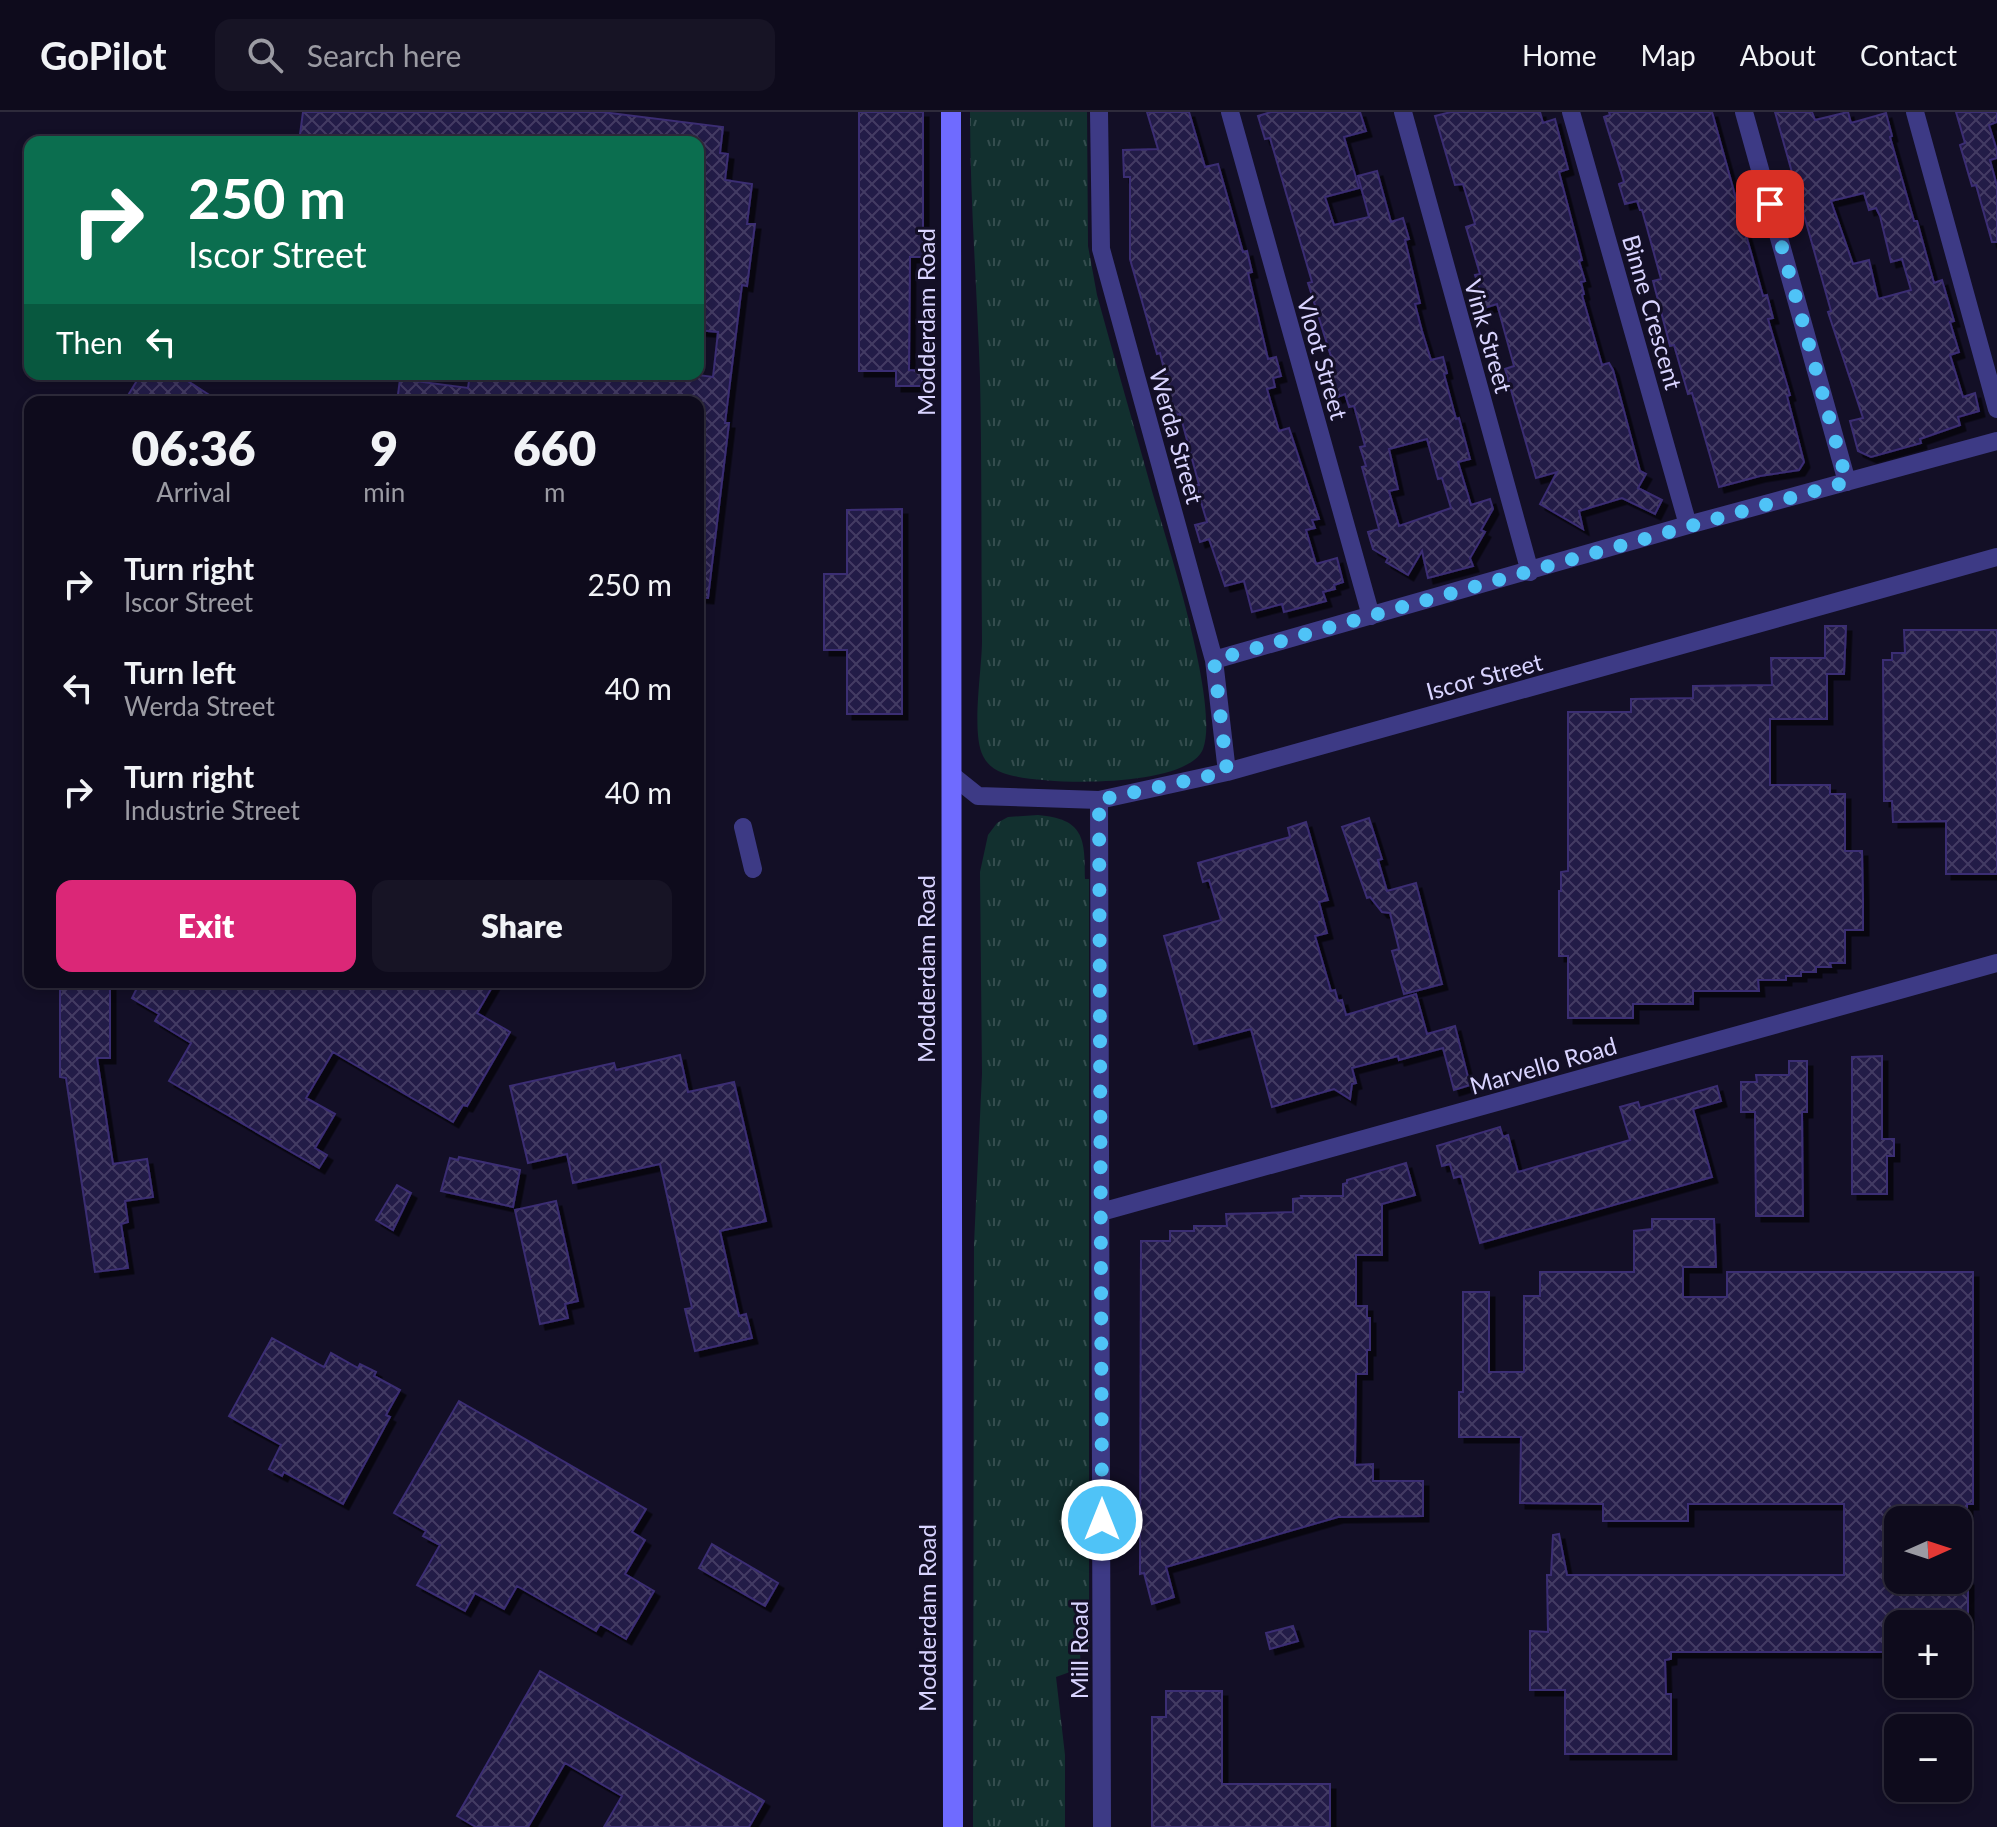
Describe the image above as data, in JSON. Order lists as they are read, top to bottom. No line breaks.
{"streets":{"street":["Binne Crescent","Modderdam Road","Vink Street","Vloot Street","Werda Street","Iscor Street","Marvello Road","Mill Road"]},"crossings":[["Werda Street","Iscor Street"],["Iscor Street","Mill Road"],["Marvello Road","Mill Road"]],"north":"right","page":{"header":"GoPilot","search":"Search here","nav":["Home","Map","About","Contact"],"turn":["250 m","Iscor Street"],"then":"Then","eta":["06:36","Arrival","9","min","660","m"],"list":[{"name":"Turn right","note":"Iscor Street","value":"250 m"},{"name":"Turn left","note":"Werda Street","value":"40 m"},{"name":"Turn right","note":"Industrie Street","value":"40 m"}],"buttons":["Exit","Share"],"map_buttons":["+","−"]}}
